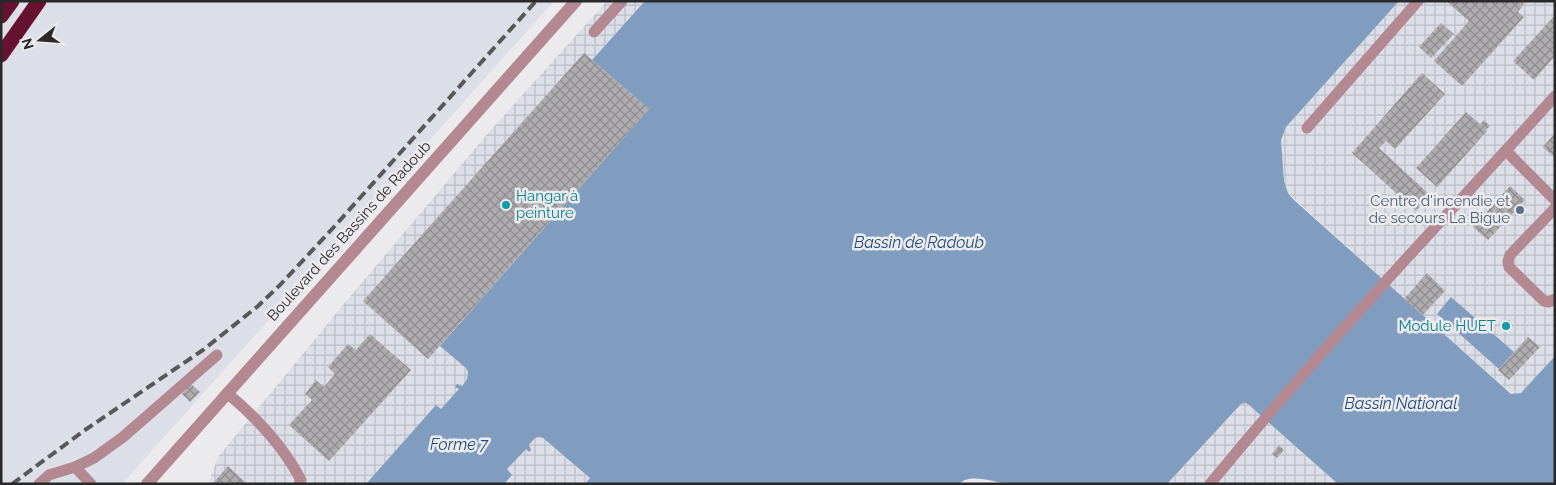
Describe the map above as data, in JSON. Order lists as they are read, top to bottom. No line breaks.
{"streets":{"street":["Boulevard des Bassins de Radoub"]},"water":["Bassin de Radoub","Bassin National","Forme 7"],"places":["Hangar à peinture","Centre d'incendie et de secours La Bigue","Module HUET"],"north":"left"}
